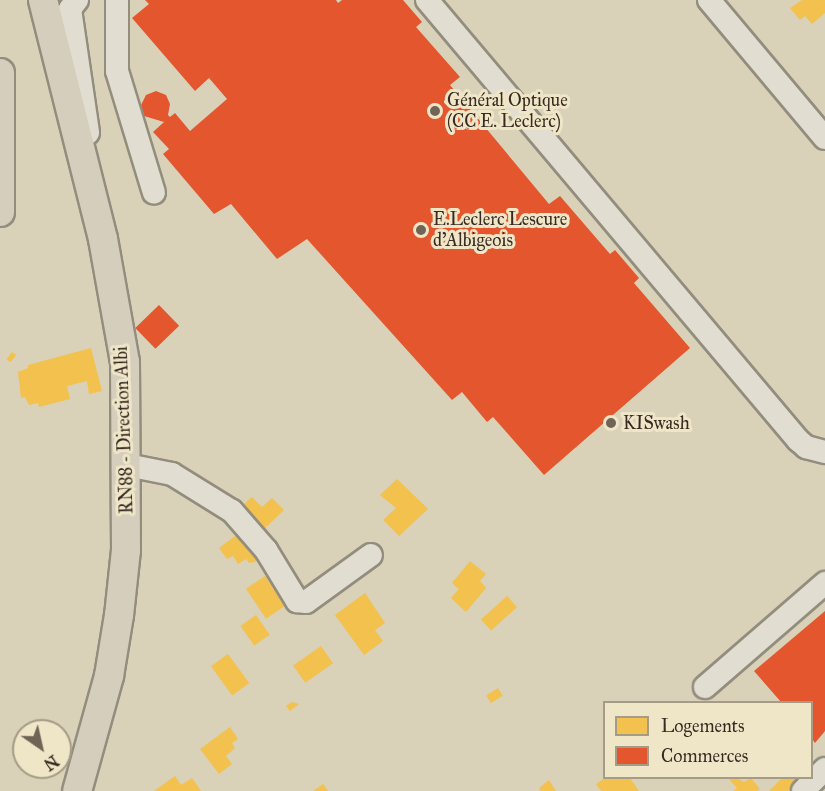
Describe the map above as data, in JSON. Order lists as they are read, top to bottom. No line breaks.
{"streets":{"main road":["RN88 - Direction Albi"]},"places":["Général Optique (CC E. Leclerc)","E.Leclerc Lescure d'Albigeois","KISwash"],"legend":["Logements","Commerces"],"north":"bottom right"}
